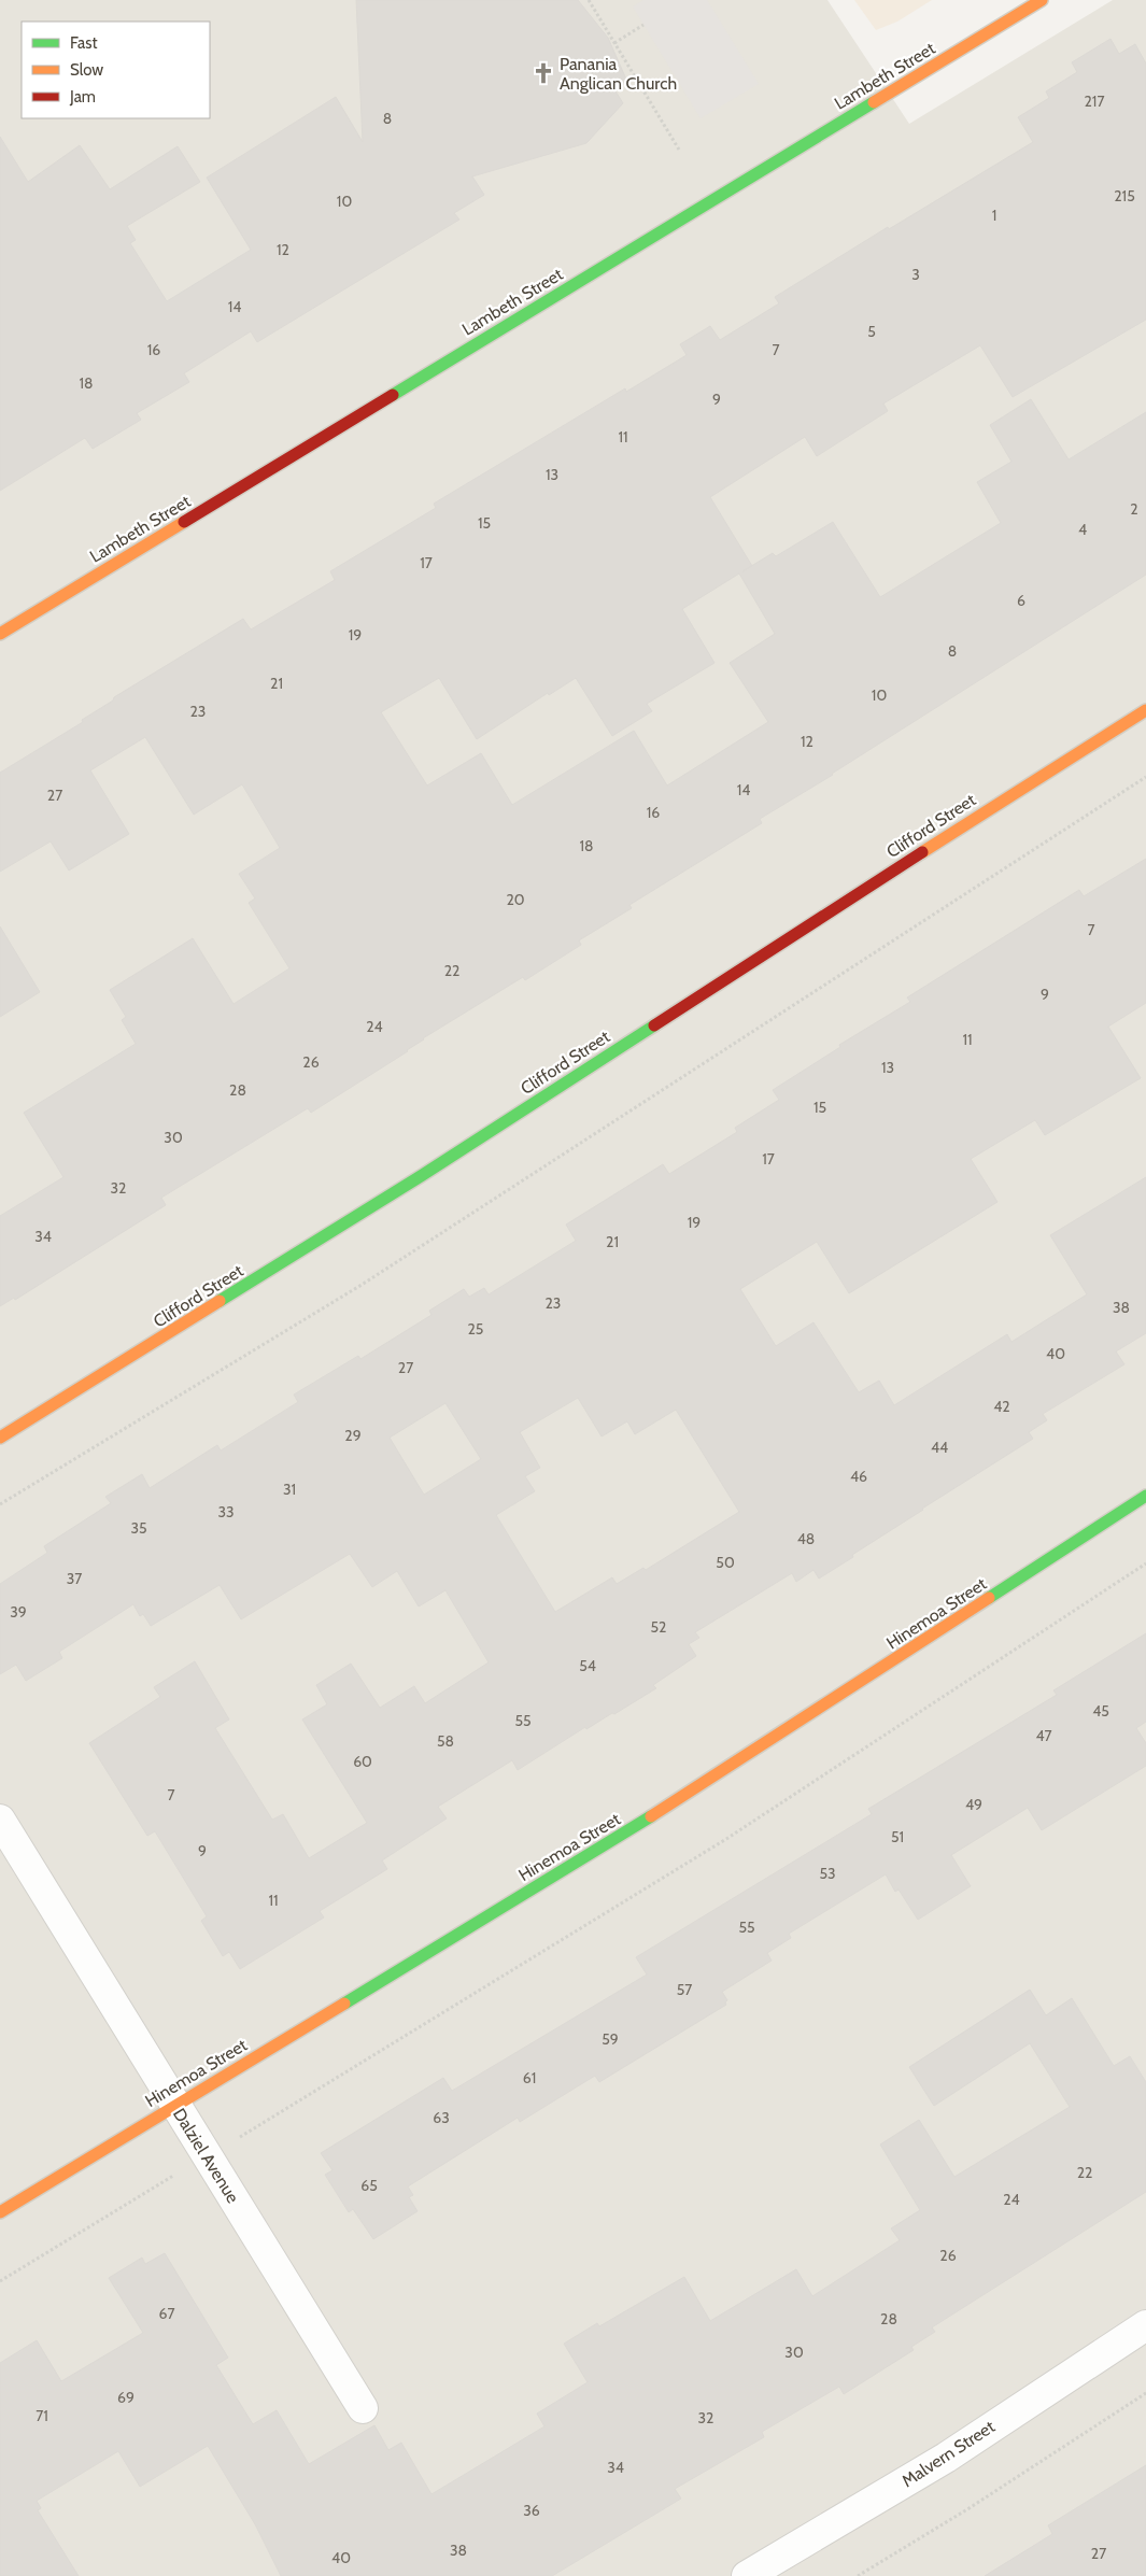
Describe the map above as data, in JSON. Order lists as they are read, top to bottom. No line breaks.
{"streets":{"street":["Lambeth Street","Clifford Street","Hinemoa Street","Dalziel Avenue","Malvern Street"]},"crossings":[["Hinemoa Street","Dalziel Avenue"]],"places":{"church":["Panania Anglican Church"]},"house_numbers":["217","8","215","10","1","12","3","14","5","16","7","18","9","11","13","2","15","4","17","6","19","8","21","10","23","12","14","27","16","18","20","7","22","9","24","11","26","13","28","15","30","17","32","19","34","21","23","38","25","40","27","42","29","44","46","31","33","35","48","50","37","39","52","54","45","55","47","58","60","7","49","51","9","53","11","55","57","59","61","63","22","65","24","26","67","28","30","69","71","32","34","36","38","27","40"],"legend":["Fast","Slow","Jam"]}
